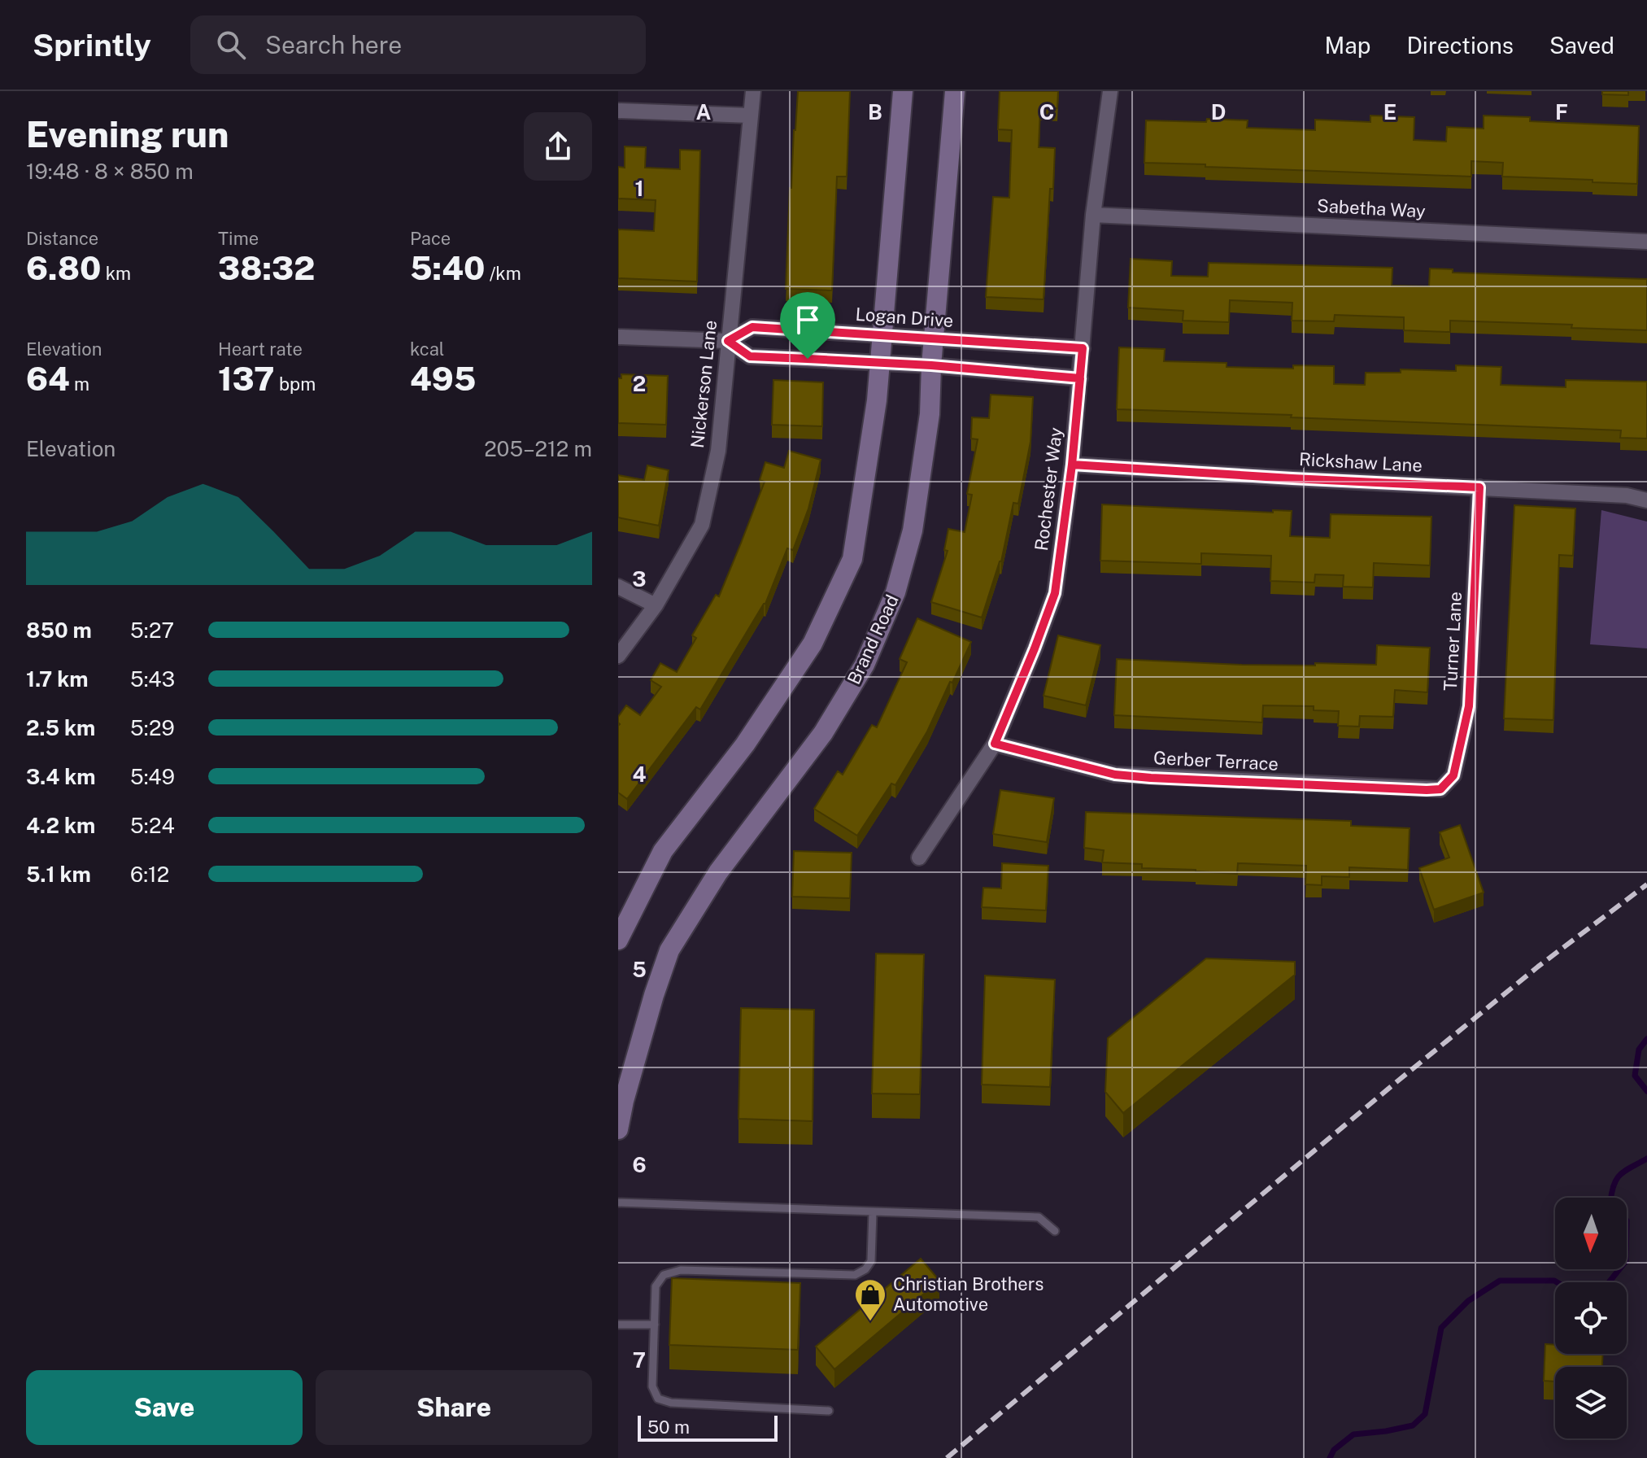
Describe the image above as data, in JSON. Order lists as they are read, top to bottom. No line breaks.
{"streets":{"main road":["Brand Road"],"street":["Sabetha Way","Logan Drive","Nickerson Lane","Rickshaw Lane","Rochester Way","Turner Lane","Gerber Terrace"]},"crossings":[["Sabetha Way","Rochester Way"],["Logan Drive","Nickerson Lane"],["Logan Drive","Rochester Way"],["Logan Drive","Brand Road"],["Rickshaw Lane","Rochester Way"],["Rickshaw Lane","Turner Lane"],["Rochester Way","Gerber Terrace"],["Turner Lane","Gerber Terrace"]],"places":{"shop":["Christian Brothers Automotive"]},"scale_bar":"50 m","north":"bottom","page":{"header":"Sprintly","search":"Search here","nav":["Map","Directions","Saved"],"heading":["Evening run","19:48 · 8 × 850 m"],"stats":[["Distance","6.80 km"],["Time","38:32"],["Pace","5:40 /km"],["Elevation","64 m"],["Heart rate","137 bpm"],["kcal","495"]],"chart":["Elevation","205–212 m"],"list":[{"name":"850 m","note":"5:27"},{"name":"1.7 km","note":"5:43"},{"name":"2.5 km","note":"5:29"},{"name":"3.4 km","note":"5:49"},{"name":"4.2 km","note":"5:24"},{"name":"5.1 km","note":"6:12"}],"buttons":["Save","Share"],"scale":"50 m"},"grid":{"columns":["A","B","C","D","E","F"],"rows":["1","2","3","4","5","6","7"]}}
